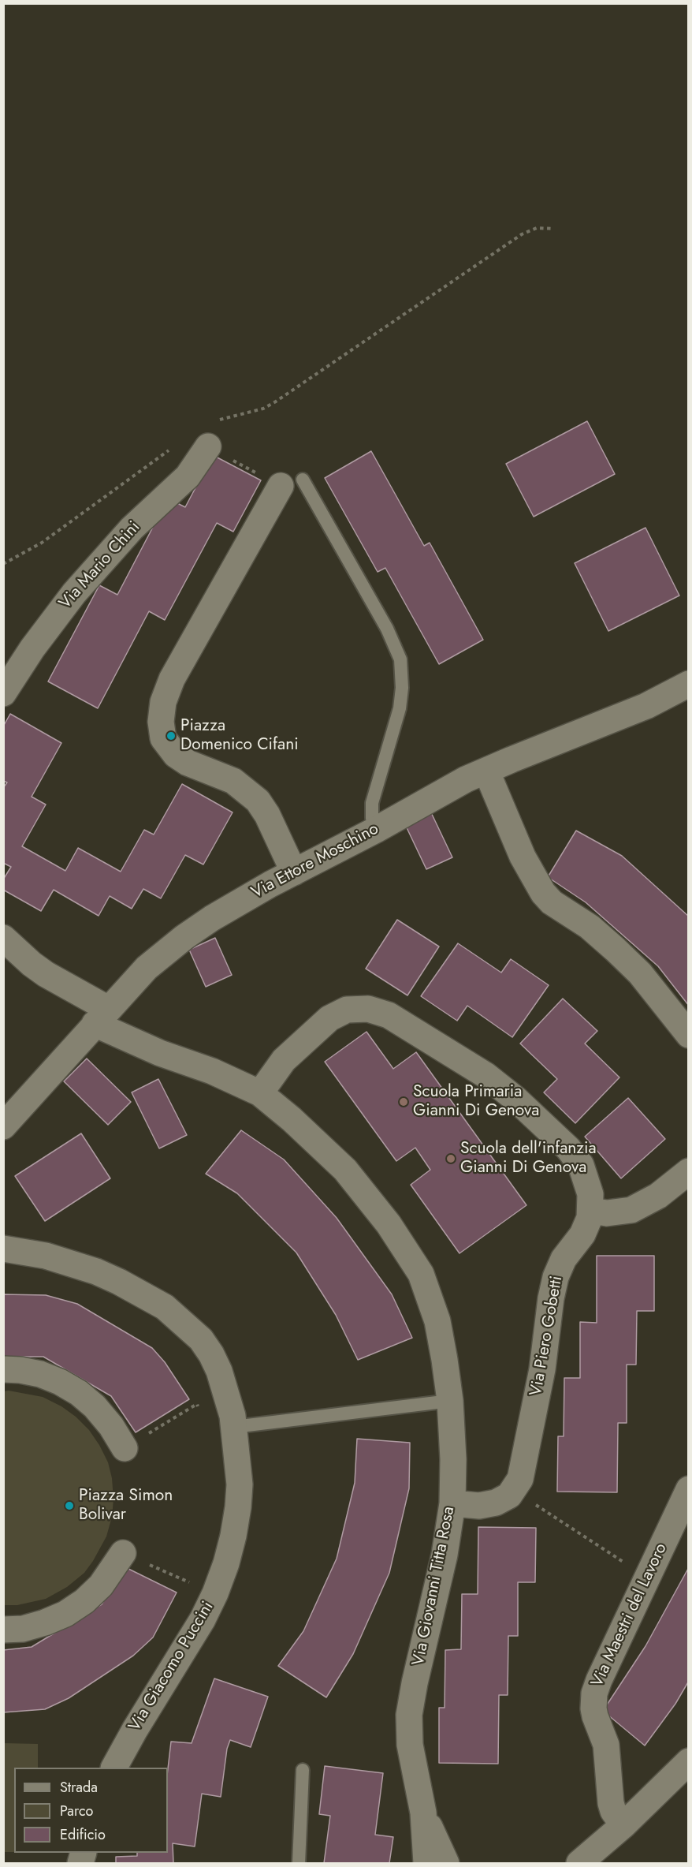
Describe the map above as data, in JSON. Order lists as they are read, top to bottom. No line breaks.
{"streets":{"street":["Via Mario Chini","Via Ettore Moschino","Via Piero Gobetti","Via Giovanni Titta Rosa","Via Maestri del Lavoro","Via Giacomo Puccini"]},"crossings":[["Via Ettore Moschino","Via Giovanni Titta Rosa"],["Via Piero Gobetti","Via Giovanni Titta Rosa"]],"places":["Piazza Domenico Cifani","Scuola Primaria Gianni Di Genova","Scuola dell'infanzia Gianni Di Genova","Piazza Simon Bolivar"],"legend":["Strada","Parco","Edificio"]}
